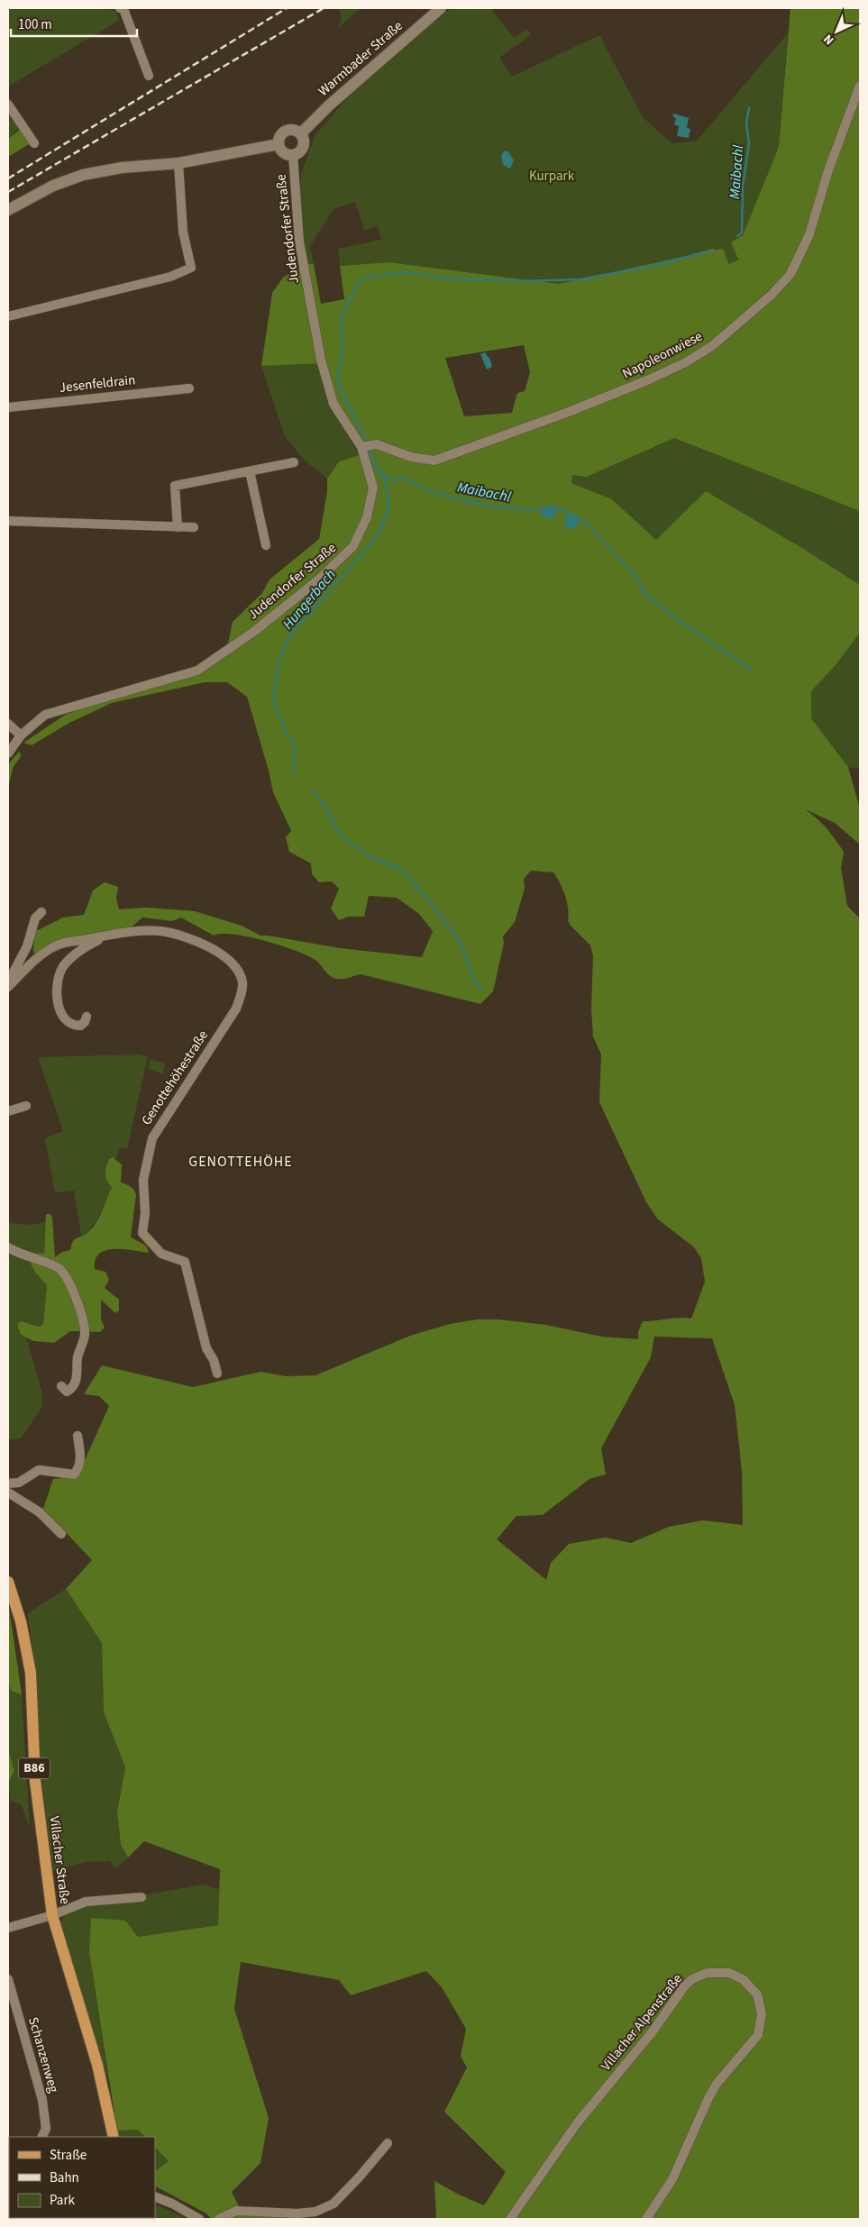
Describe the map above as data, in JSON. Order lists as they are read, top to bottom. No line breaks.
{"streets":{"main road":["B86","Villacher Straße"],"street":["Warmbader Straße","Judendorfer Straße","Napoleonwiese","Jesenfeldrain","Genottehöhestraße","Villacher Alpenstraße","Schanzenweg"]},"crossings":[["Warmbader Straße","Judendorfer Straße"],["Judendorfer Straße","Napoleonwiese"]],"districts":["GENOTTEHÖHE"],"water":["Maibachl","Hungerbach"],"parks":["Kurpark"],"legend":["Straße","Bahn","Park"],"scale_bar":"100 m","north":"bottom left"}
